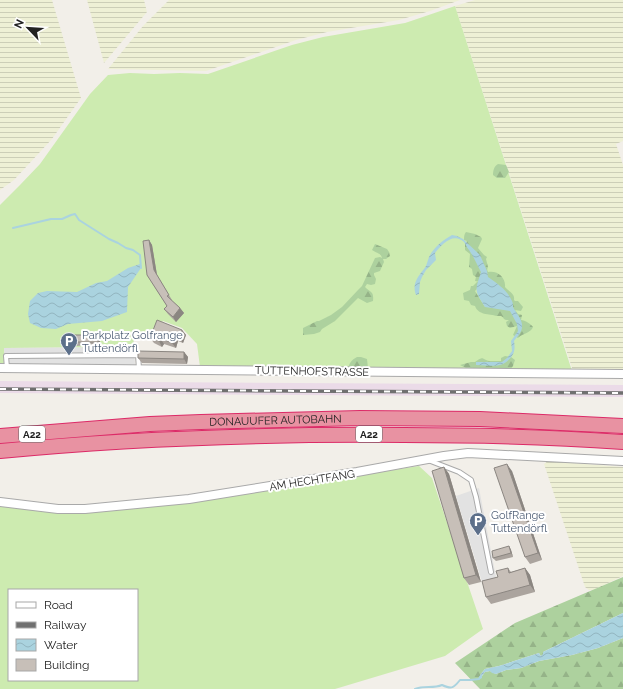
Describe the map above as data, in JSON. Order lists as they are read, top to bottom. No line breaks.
{"streets":{"highway":["DONAUUFER AUTOBAHN","A22"],"street":["TUTTENHOFSTRASSE","AM HECHTFANG"]},"places":{"parking":["Parkplatz Golfrange Tuttendörfl","GolfRange Tuttendörfl"]},"legend":["Road","Railway","Water","Building"],"north":"top left"}
